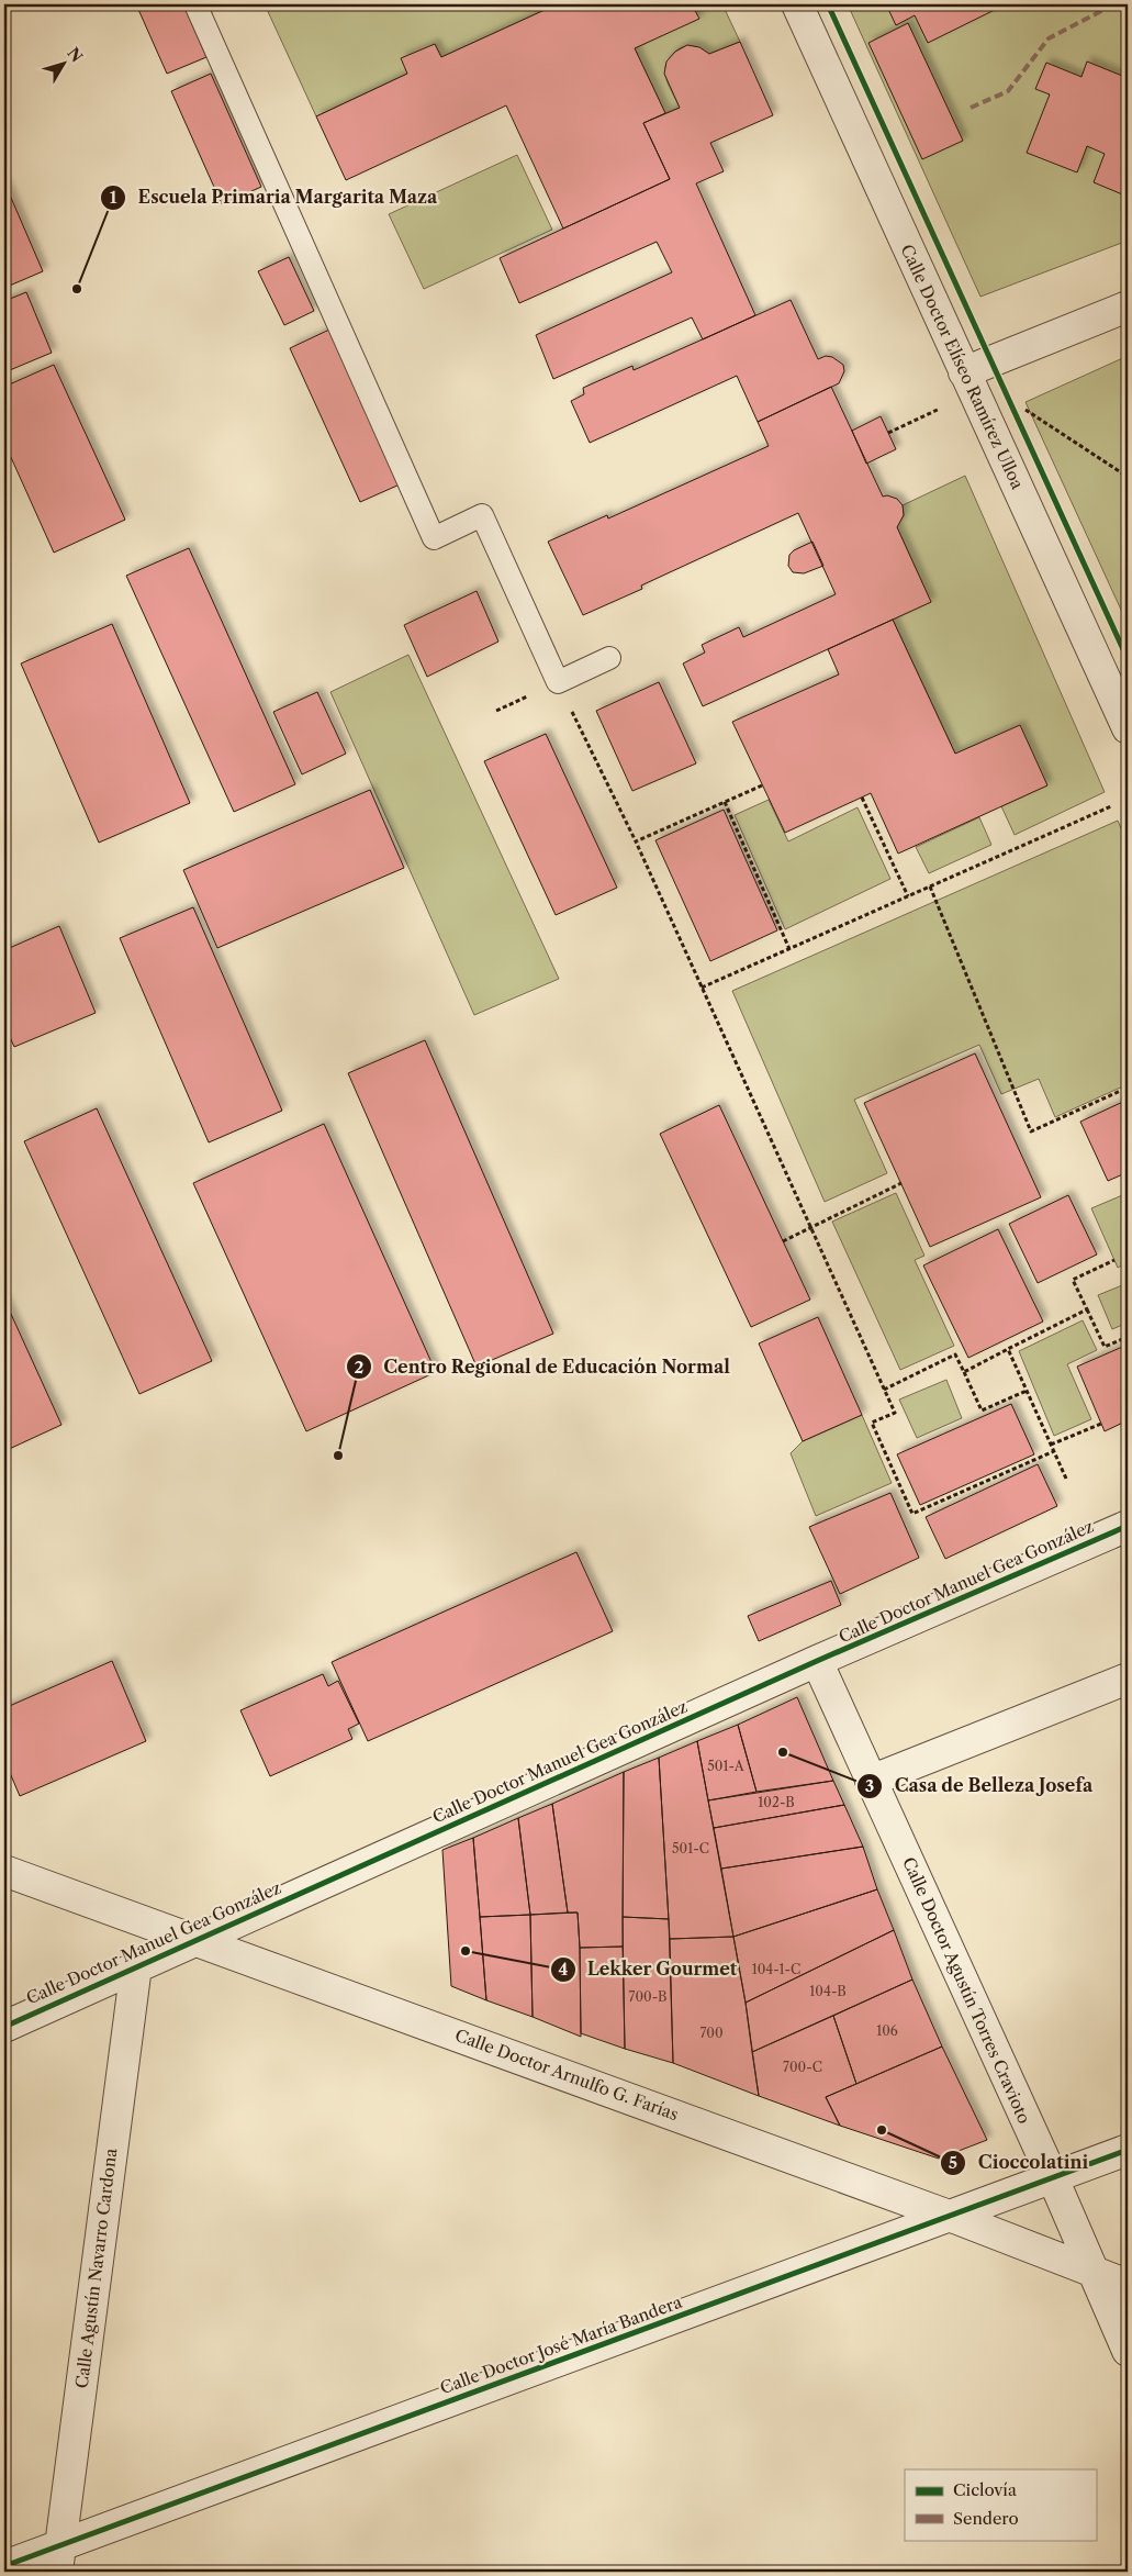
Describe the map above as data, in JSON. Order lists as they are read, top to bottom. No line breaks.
{"streets":{"street":["Calle Doctor Elíseo Ramírez Ulloa","Calle Doctor Manuel Gea González","Calle Doctor Agustín Torres Cravioto","Calle Doctor Arnulfo G. Farías","Calle Agustín Navarro Cardona","Calle Doctor José María Bandera"]},"crossings":[["Calle Doctor Manuel Gea González","Calle Doctor Agustín Torres Cravioto"],["Calle Doctor Manuel Gea González","Calle Doctor Arnulfo G. Farías"],["Calle Doctor Manuel Gea González","Calle Agustín Navarro Cardona"],["Calle Doctor Agustín Torres Cravioto","Calle Doctor Arnulfo G. Farías"],["Calle Doctor Agustín Torres Cravioto","Calle Doctor José María Bandera"],["Calle Doctor Arnulfo G. Farías","Calle Doctor José María Bandera"],["Calle Agustín Navarro Cardona","Calle Doctor José María Bandera"]],"places":["Escuela Primaria Margarita Maza","Centro Regional de Educación Normal","Casa de Belleza Josefa","Lekker Gourmet","Cioccolatini"],"house_numbers":["501-A","102-B","501-C","104-1-C","104-B","700-B","106","700","700-C"],"legend":["Ciclovía","Sendero"],"north":"top right"}
